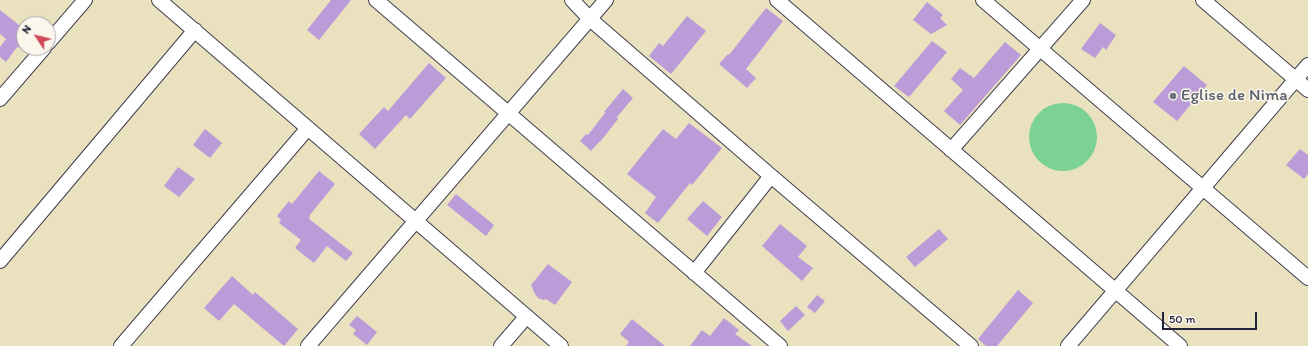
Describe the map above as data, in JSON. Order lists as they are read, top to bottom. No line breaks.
{"places":["Eglise de Nima"],"scale_bar":"50 m","north":"top left"}
